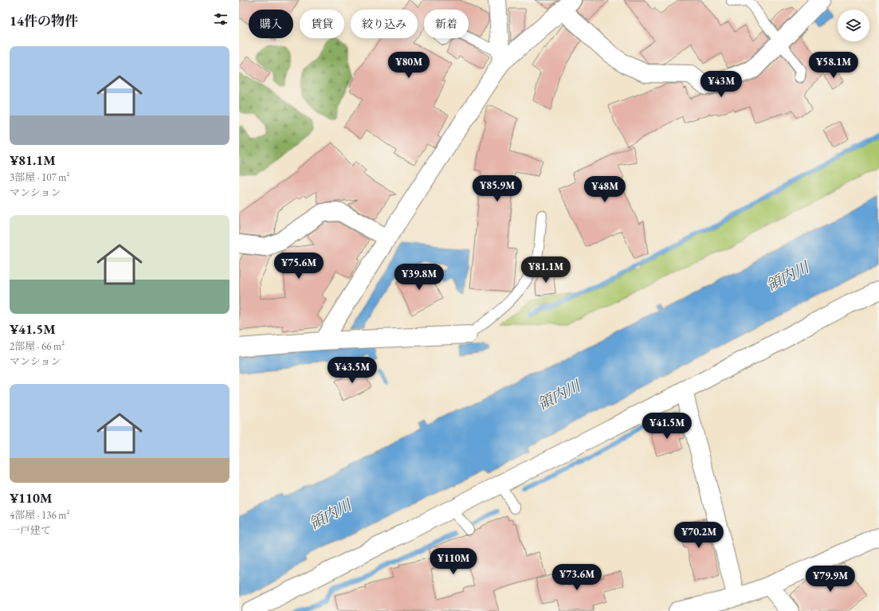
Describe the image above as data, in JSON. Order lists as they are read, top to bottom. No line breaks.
{"water":["領内川"],"page":{"heading":"14件の物件","chip":["購入","賃貸","絞り込み","新着"],"list":[{"name":"¥81.1M","note":"3部屋 · 107 m² · マンション"},{"name":"¥41.5M","note":"2部屋 · 66 m² · マンション"},{"name":"¥110M","note":"4部屋 · 136 m² · 一戸建て"}],"price":["¥80M","¥58.1M","¥43M","¥85.9M","¥48M","¥75.6M","¥81.1M","¥39.8M","¥43.5M","¥41.5M","¥70.2M","¥110M","¥73.6M","¥79.9M"]}}
